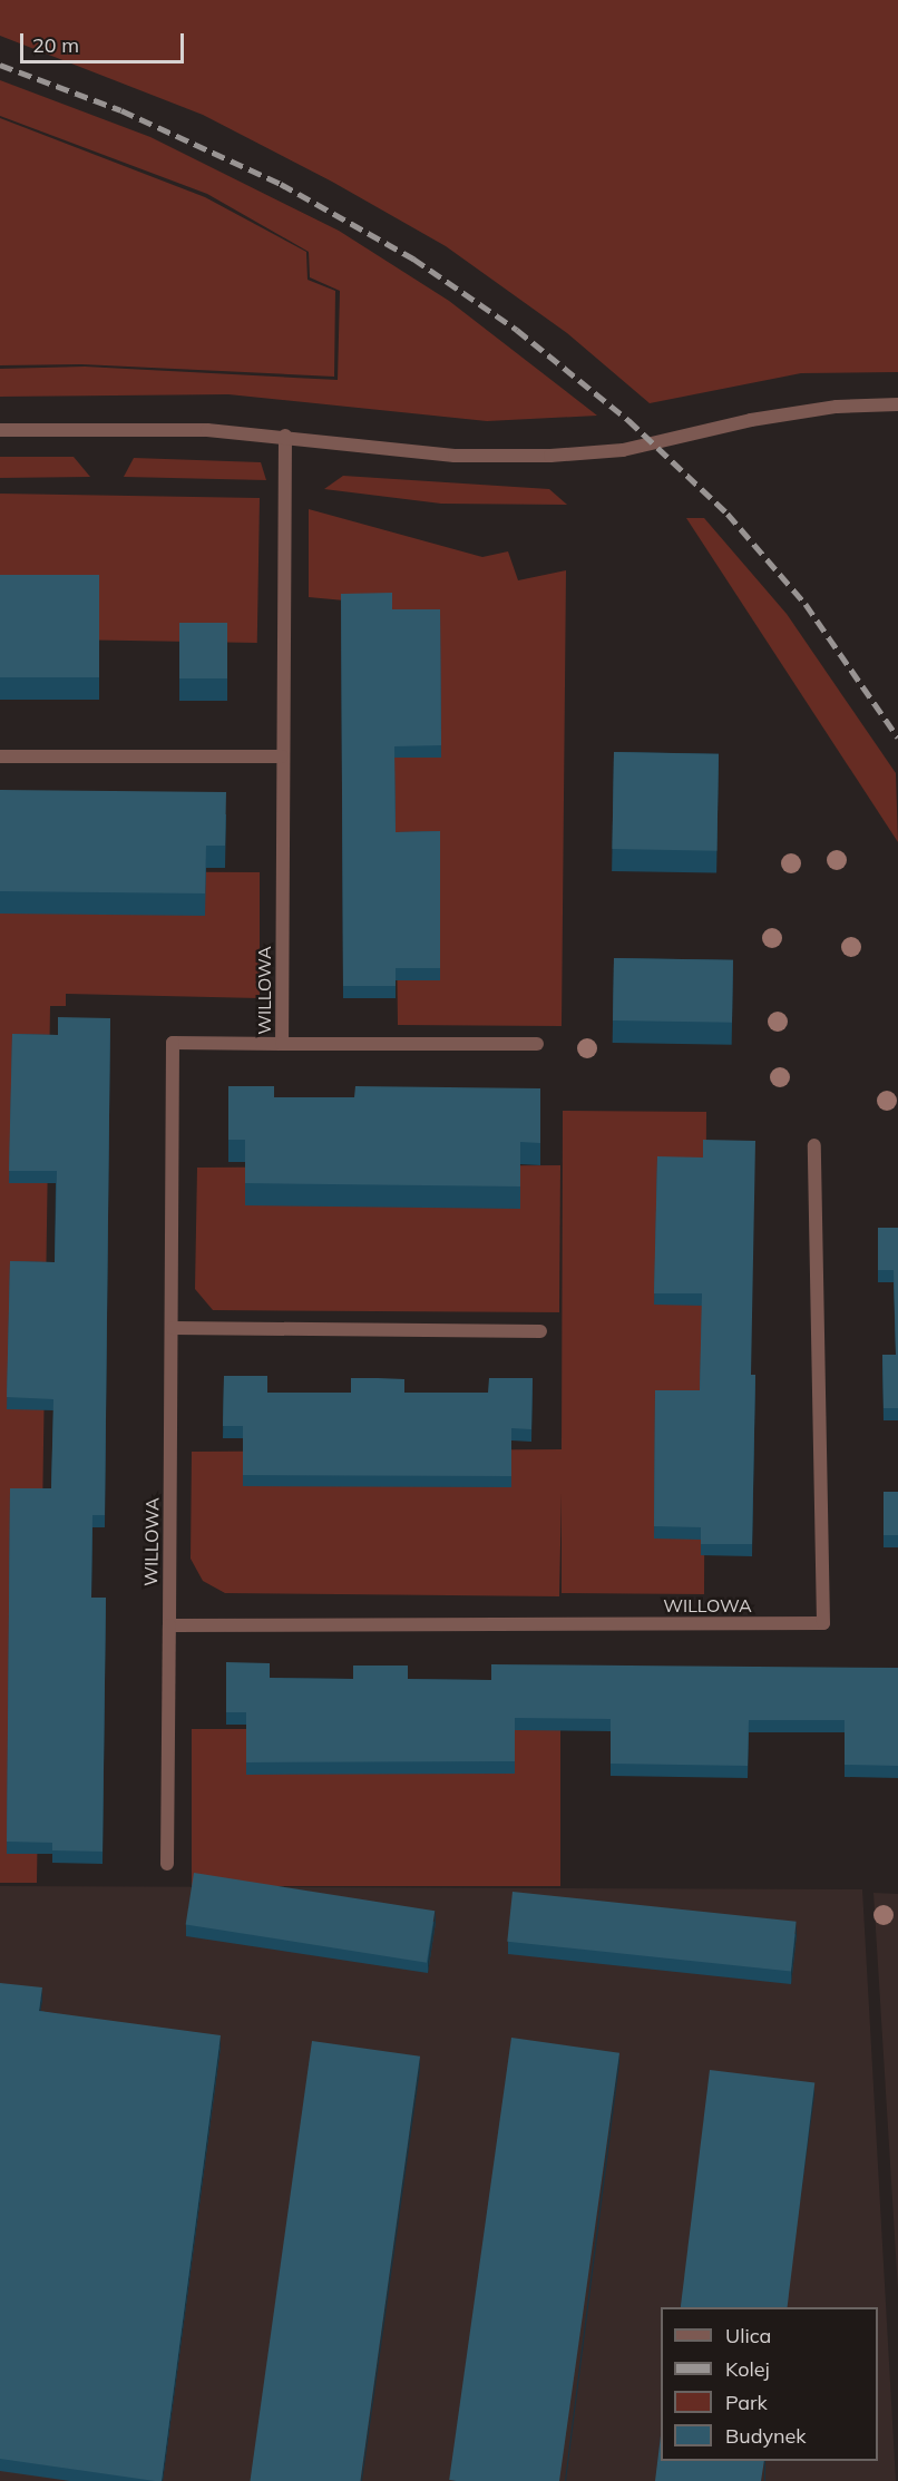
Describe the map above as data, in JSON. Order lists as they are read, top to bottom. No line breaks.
{"streets":{"street":["WILLOWA"]},"legend":["Ulica","Kolej","Park","Budynek"],"scale_bar":"20 m"}
